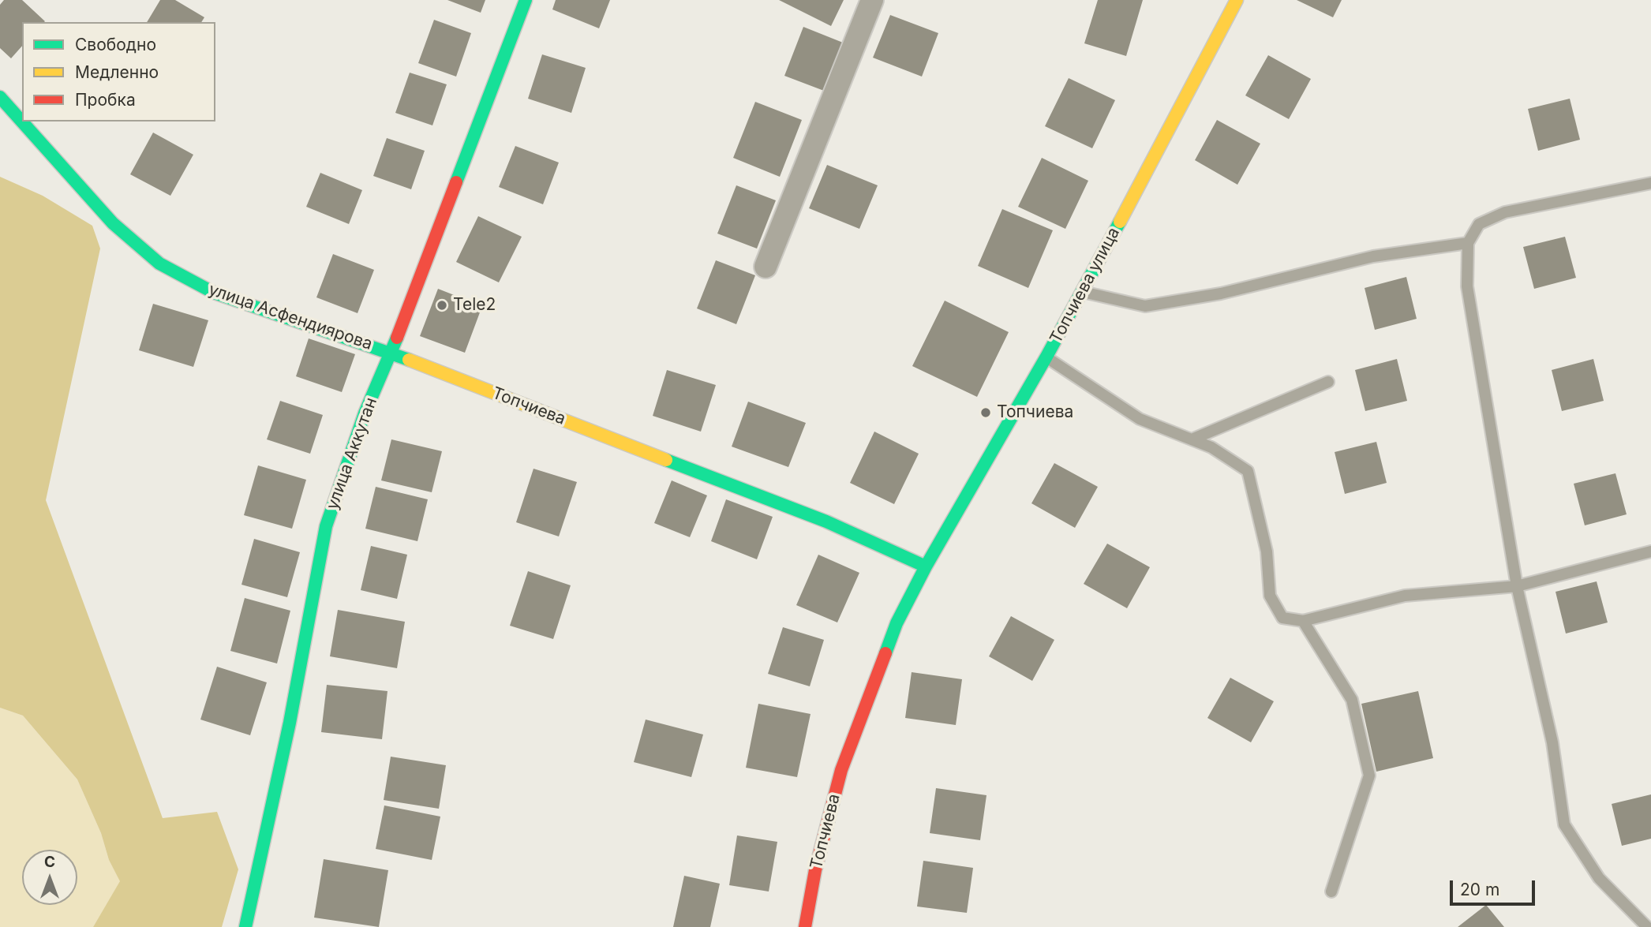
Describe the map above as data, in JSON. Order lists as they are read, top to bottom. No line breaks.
{"streets":{"street":["Топчиева улица","улица Асфендиярова","Топчиева","улица Аккутан"]},"crossings":[["Топчиева улица","Топчиева"],["улица Асфендиярова","Топчиева"],["улица Асфендиярова","улица Аккутан"],["Топчиева","улица Аккутан"]],"places":["Tele2","Топчиева"],"legend":["Свободно","Медленно","Пробка"],"scale_bar":"20 m","north":"top"}
